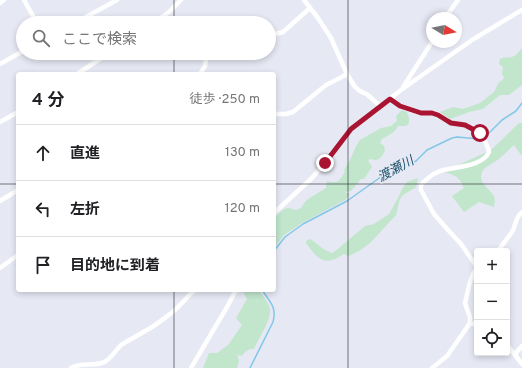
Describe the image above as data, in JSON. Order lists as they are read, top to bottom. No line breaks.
{"water":["渡瀬川"],"north":"right","page":{"search":"ここで検索","heading":["4 分","徒歩 · 250 m"],"list":[["直進","130 m"],["左折","120 m"],"目的地に到着"],"map_buttons":["+","−"]}}
